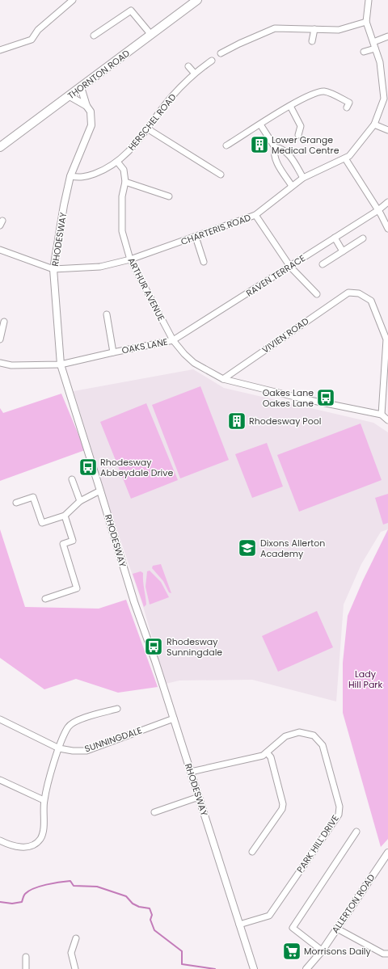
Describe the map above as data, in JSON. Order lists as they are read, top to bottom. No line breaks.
{"streets":{"main road":["THORNTON ROAD"],"street":["HERSCHEL ROAD","CHARTERIS ROAD","RHODESWAY","RAVEN TERRACE","ARTHUR AVENUE","VIVIEN ROAD","OAKS LANE","SUNNINGDALE","PARK HILL DRIVE","ALLERTON ROAD"]},"crossings":[["THORNTON ROAD","RHODESWAY"],["HERSCHEL ROAD","RHODESWAY"],["HERSCHEL ROAD","ARTHUR AVENUE"],["CHARTERIS ROAD","RHODESWAY"],["CHARTERIS ROAD","ARTHUR AVENUE"],["RHODESWAY","OAKS LANE"],["RHODESWAY","SUNNINGDALE"],["RHODESWAY","PARK HILL DRIVE"],["RAVEN TERRACE","ARTHUR AVENUE"],["RAVEN TERRACE","OAKS LANE"],["ARTHUR AVENUE","OAKS LANE"],["VIVIEN ROAD","OAKS LANE"]],"parks":["Lady Hill Park"],"places":{"building":["Lower Grange Medical Centre","Rhodesway Pool"],"bus stop":["Oakes Lane Oakes Lane","Rhodesway Abbeydale Drive","Rhodesway Sunningdale"],"school or university":["Dixons Allerton Academy"],"supermarket":["Morrisons Daily"]}}
